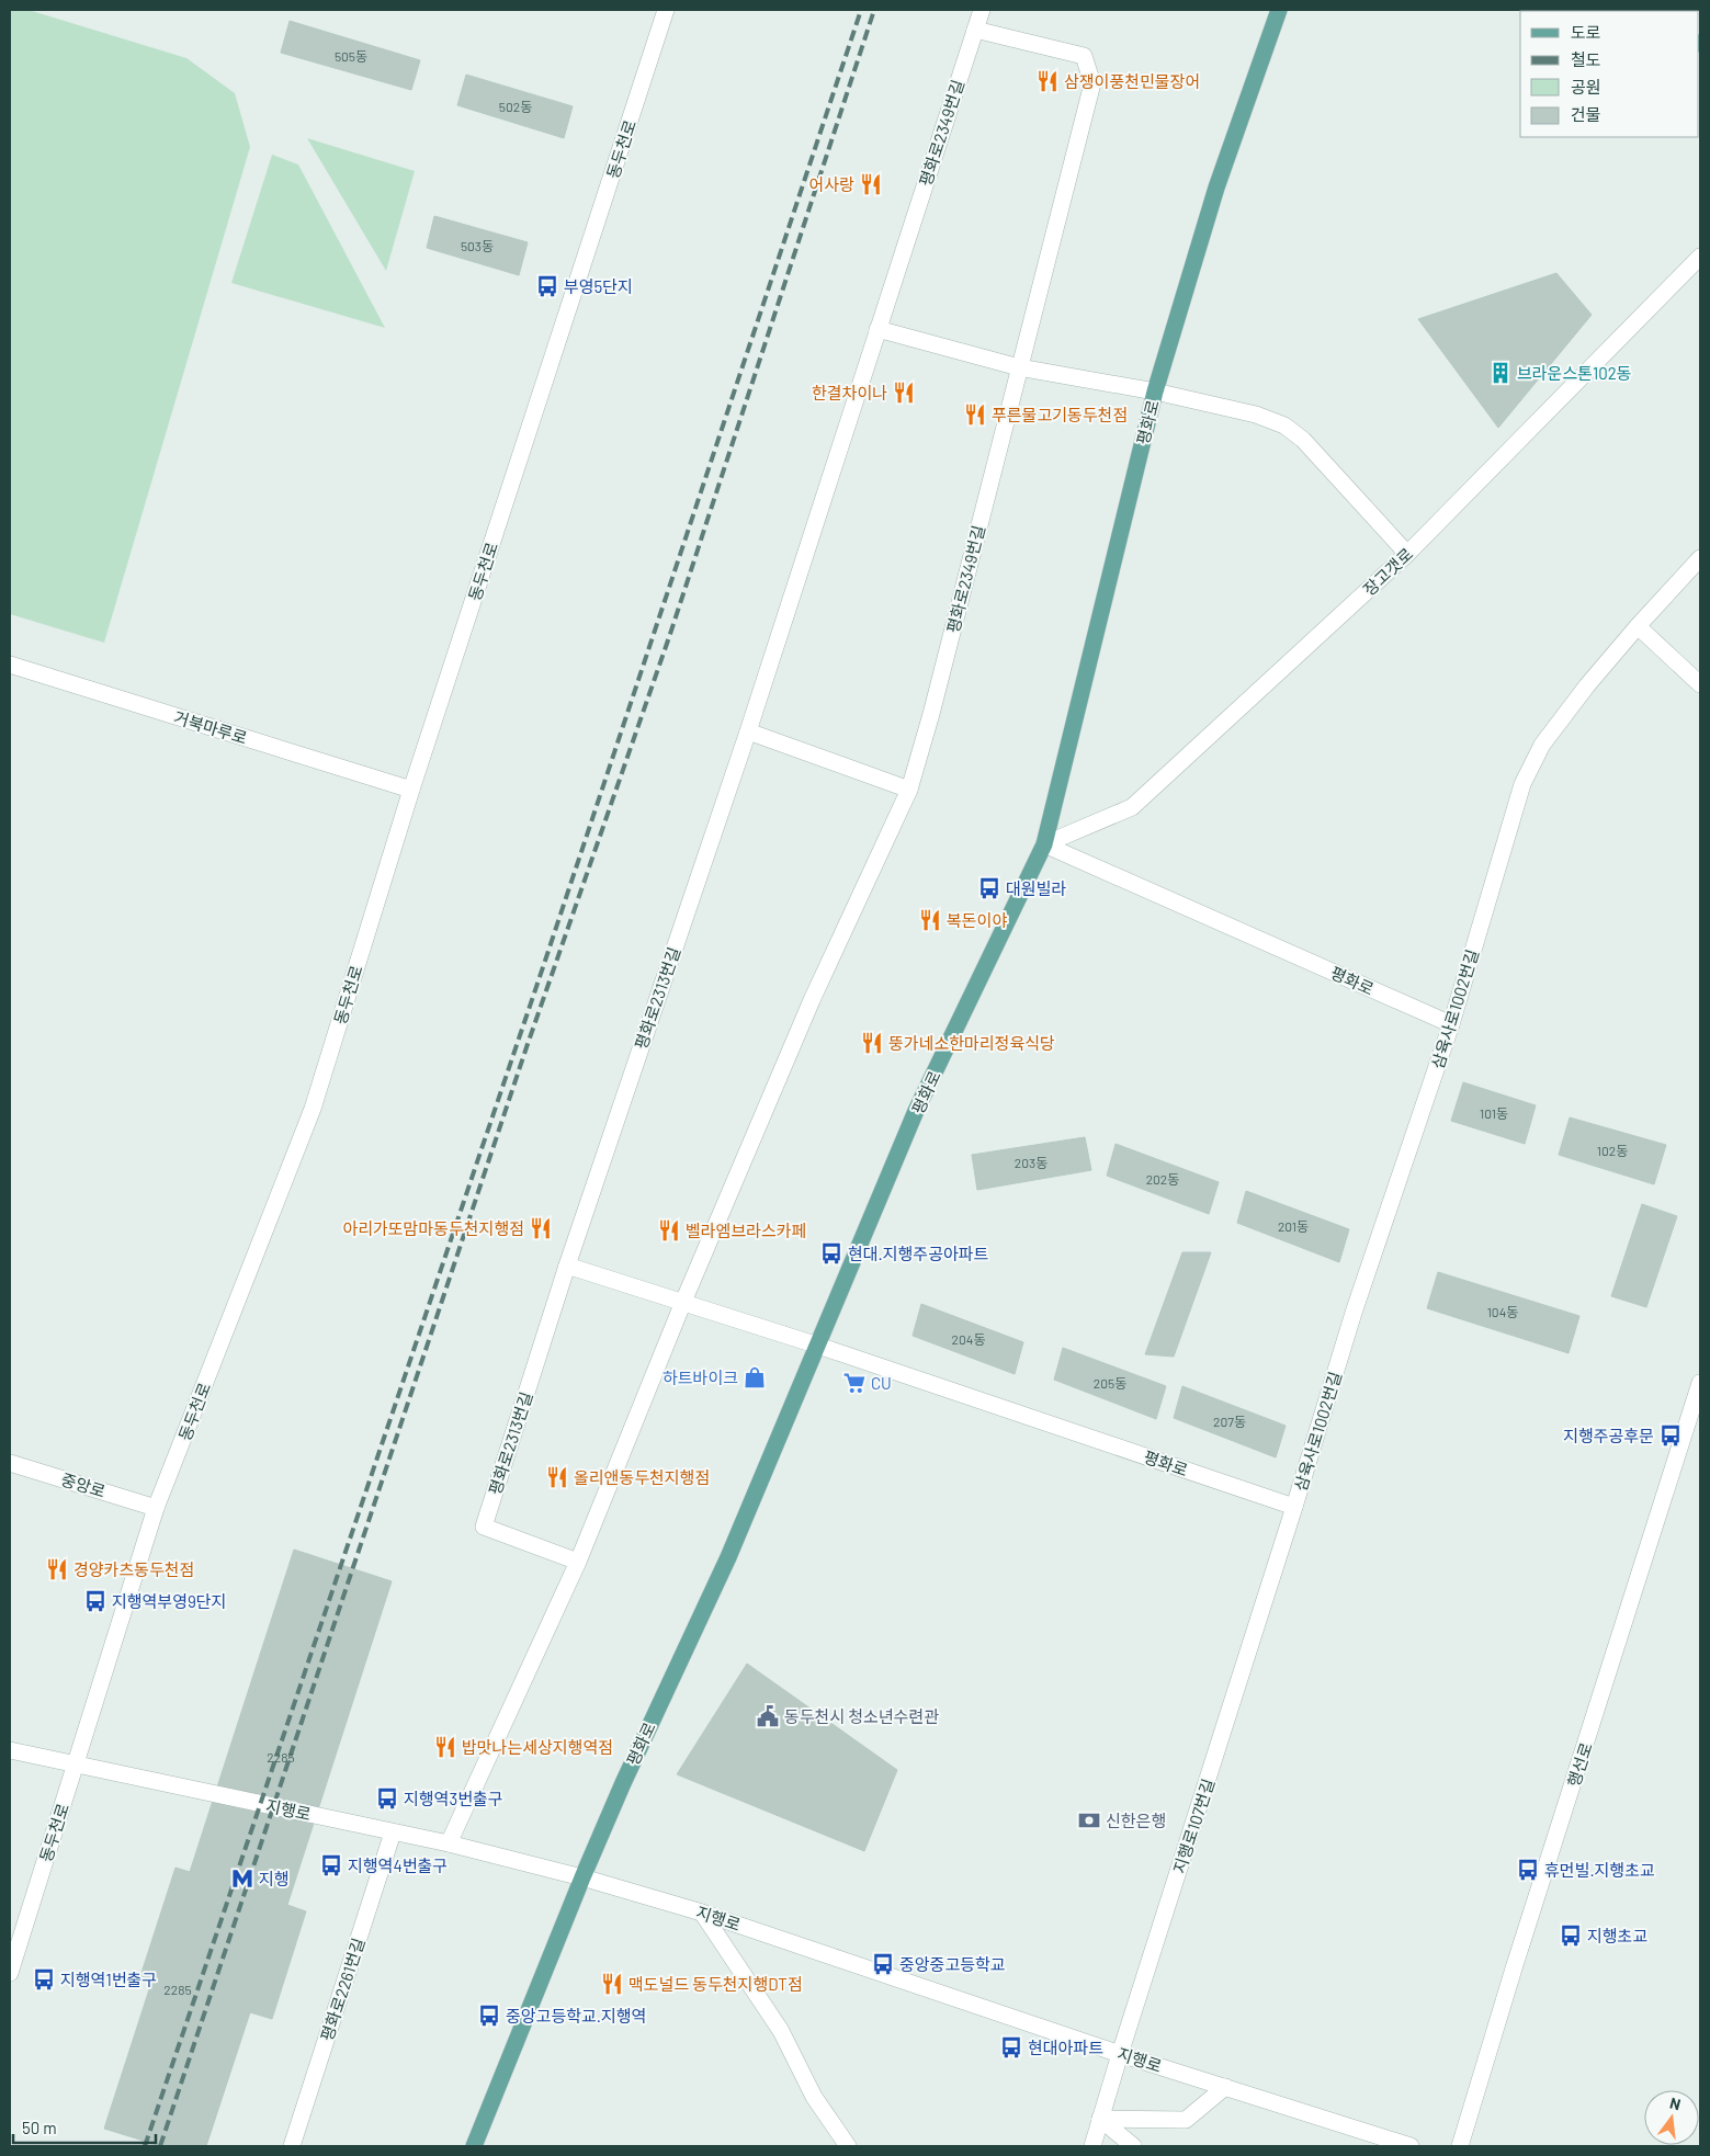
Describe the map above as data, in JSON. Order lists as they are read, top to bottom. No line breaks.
{"streets":{"main road":["평화로"],"street":["평화로2349번길","동두천로","장고갯로","거북마루로","평화로2313번길","삼육사로1002번길","중앙로","행선로","지행로","지행로107번길","평화로2261번길"]},"crossings":[["평화로2349번길","평화로2313번길"],["동두천로","거북마루로"],["동두천로","중앙로"],["동두천로","지행로"],["평화로","장고갯로"],["평화로","삼육사로1002번길"],["평화로","지행로"],["평화로","지행로107번길"],["삼육사로1002번길","지행로107번길"],["지행로","지행로107번길"],["지행로","평화로2261번길"]],"places":{"restaurant":["삼쟁이풍천민물장어","어사랑","한결차이나","푸른물고기동두천점","복돈이야","뚱가네소한마리정육식당","아리가또맘마동두천지행점","벨라엠브라스카페","올리앤동두천지행점","경양카츠동두천점","밥맛나는세상지행역점","맥도널드 동두천지행DT점"],"bus stop":["부영5단지","대원빌라","현대.지행주공아파트","지행주공후문","지행역부영9단지","지행역3번출구","지행역4번출구","휴먼빌.지행초교","지행초교","중앙중고등학교","지행역1번출구","중앙고등학교.지행역","현대아파트"],"building":["브라운스톤102동"],"shop":["하트바이크"],"supermarket":["CU"],"public building":["동두천시 청소년수련관"],"bank":["신한은행"],"metro station":["지행"]},"house_numbers":["505동","502동","503동","101동","102동","203동","202동","201동","104동","204동","205동","207동","2285","2285"],"legend":["도로","철도","공원","건물"],"scale_bar":"50 m","north":"top"}
